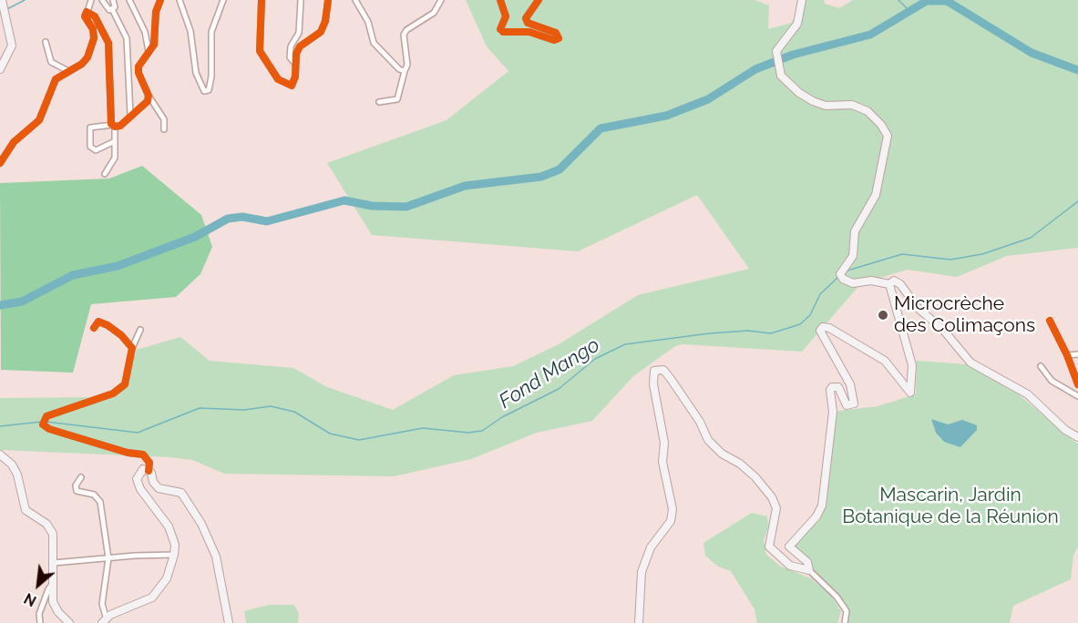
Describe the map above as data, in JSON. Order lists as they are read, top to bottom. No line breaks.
{"water":["Fond Mango"],"parks":["Mascarin, Jardin Botanique de la Réunion"],"places":["Microcrèche des Colimaçons"],"north":"bottom left"}
